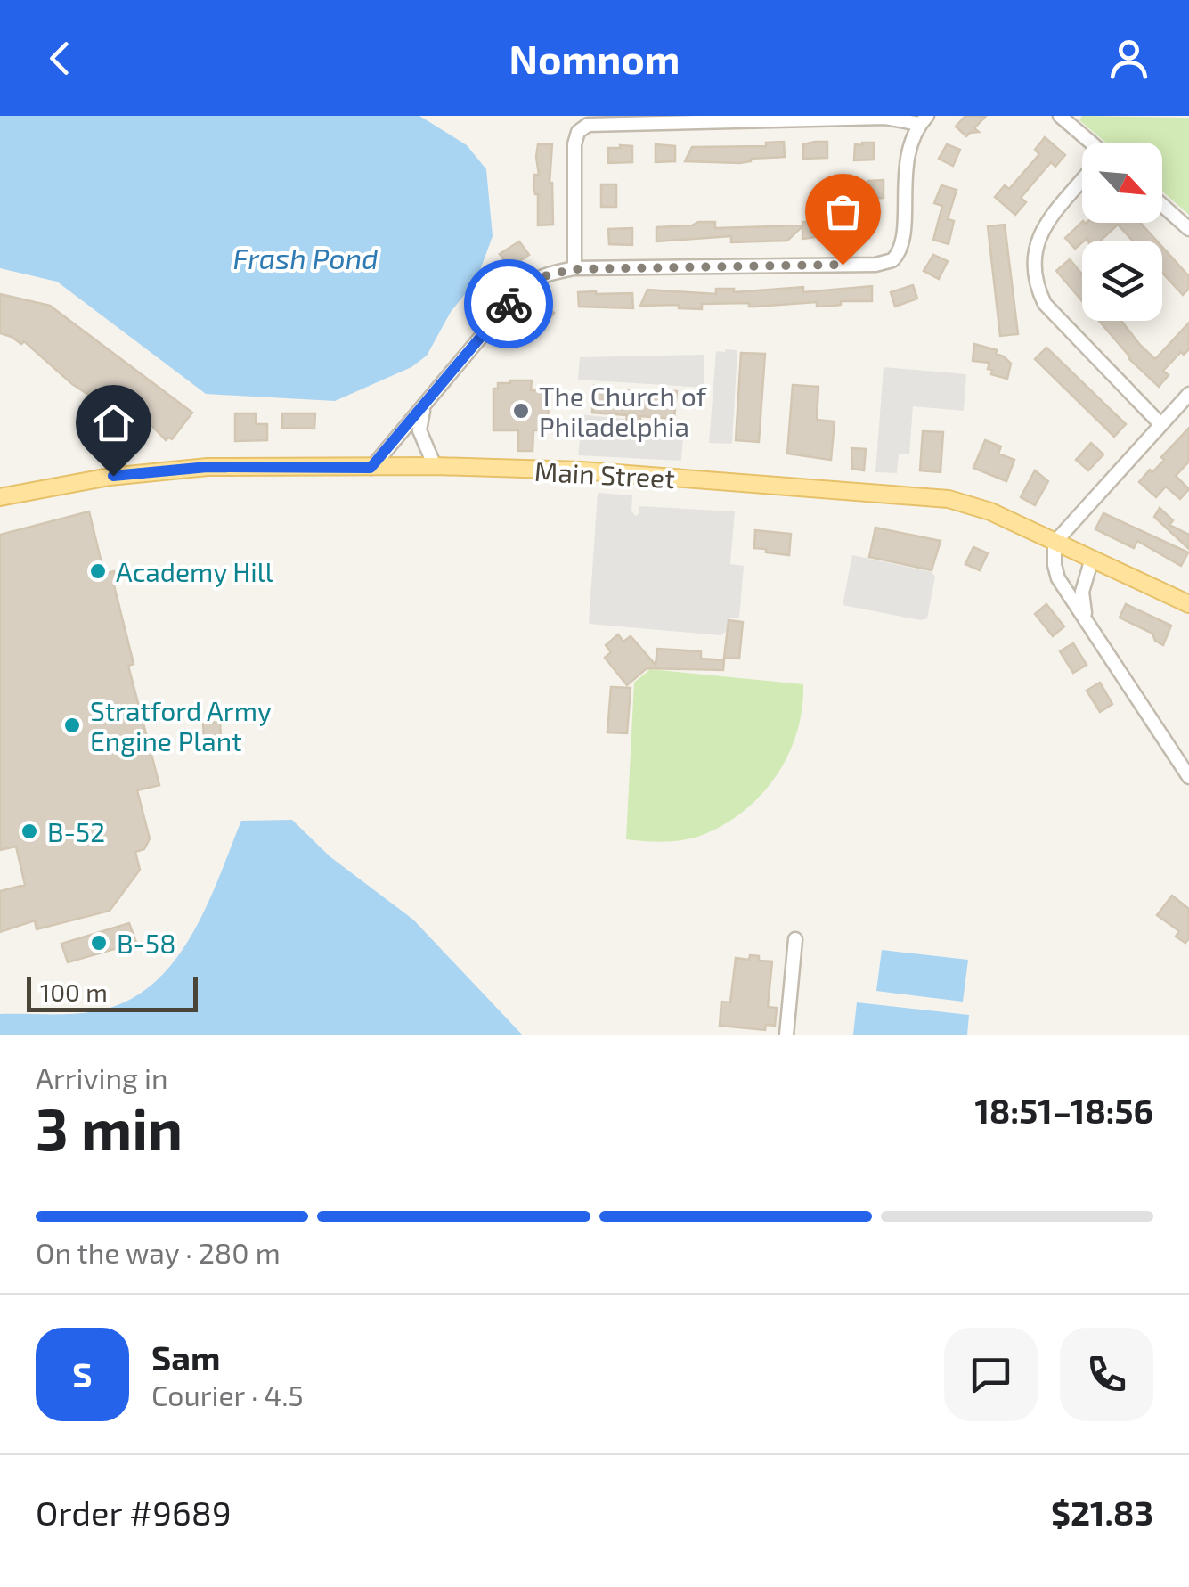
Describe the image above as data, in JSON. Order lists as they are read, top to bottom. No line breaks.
{"streets":{"main road":["Main Street"]},"water":["Frash Pond"],"places":["The Church of Philadelphia","Academy Hill","Stratford Army Engine Plant","B-52","B-58"],"scale_bar":"100 m","north":"bottom right","page":{"header":"Nomnom","scale":"100 m","heading":["3 min","Arriving in","18:51–18:56"],"panel":["Sam","Courier · 4.5","Order #9689","$21.83"],"bar":"On the way · 280 m","round":"S"}}
